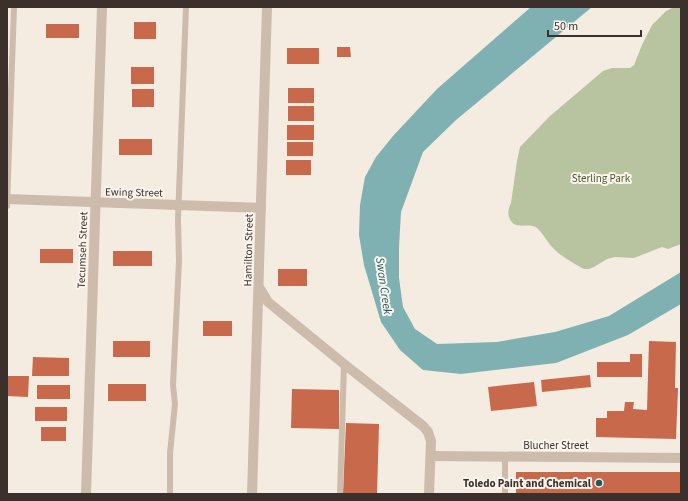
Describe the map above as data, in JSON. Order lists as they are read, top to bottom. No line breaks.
{"streets":{"street":["Ewing Street","Tecumseh Street","Hamilton Street","Blucher Street"]},"crossings":[["Ewing Street","Tecumseh Street"],["Ewing Street","Hamilton Street"]],"water":["Swan Creek"],"parks":["Sterling Park"],"places":["Toledo Paint and Chemical"],"scale_bar":"50 m"}
